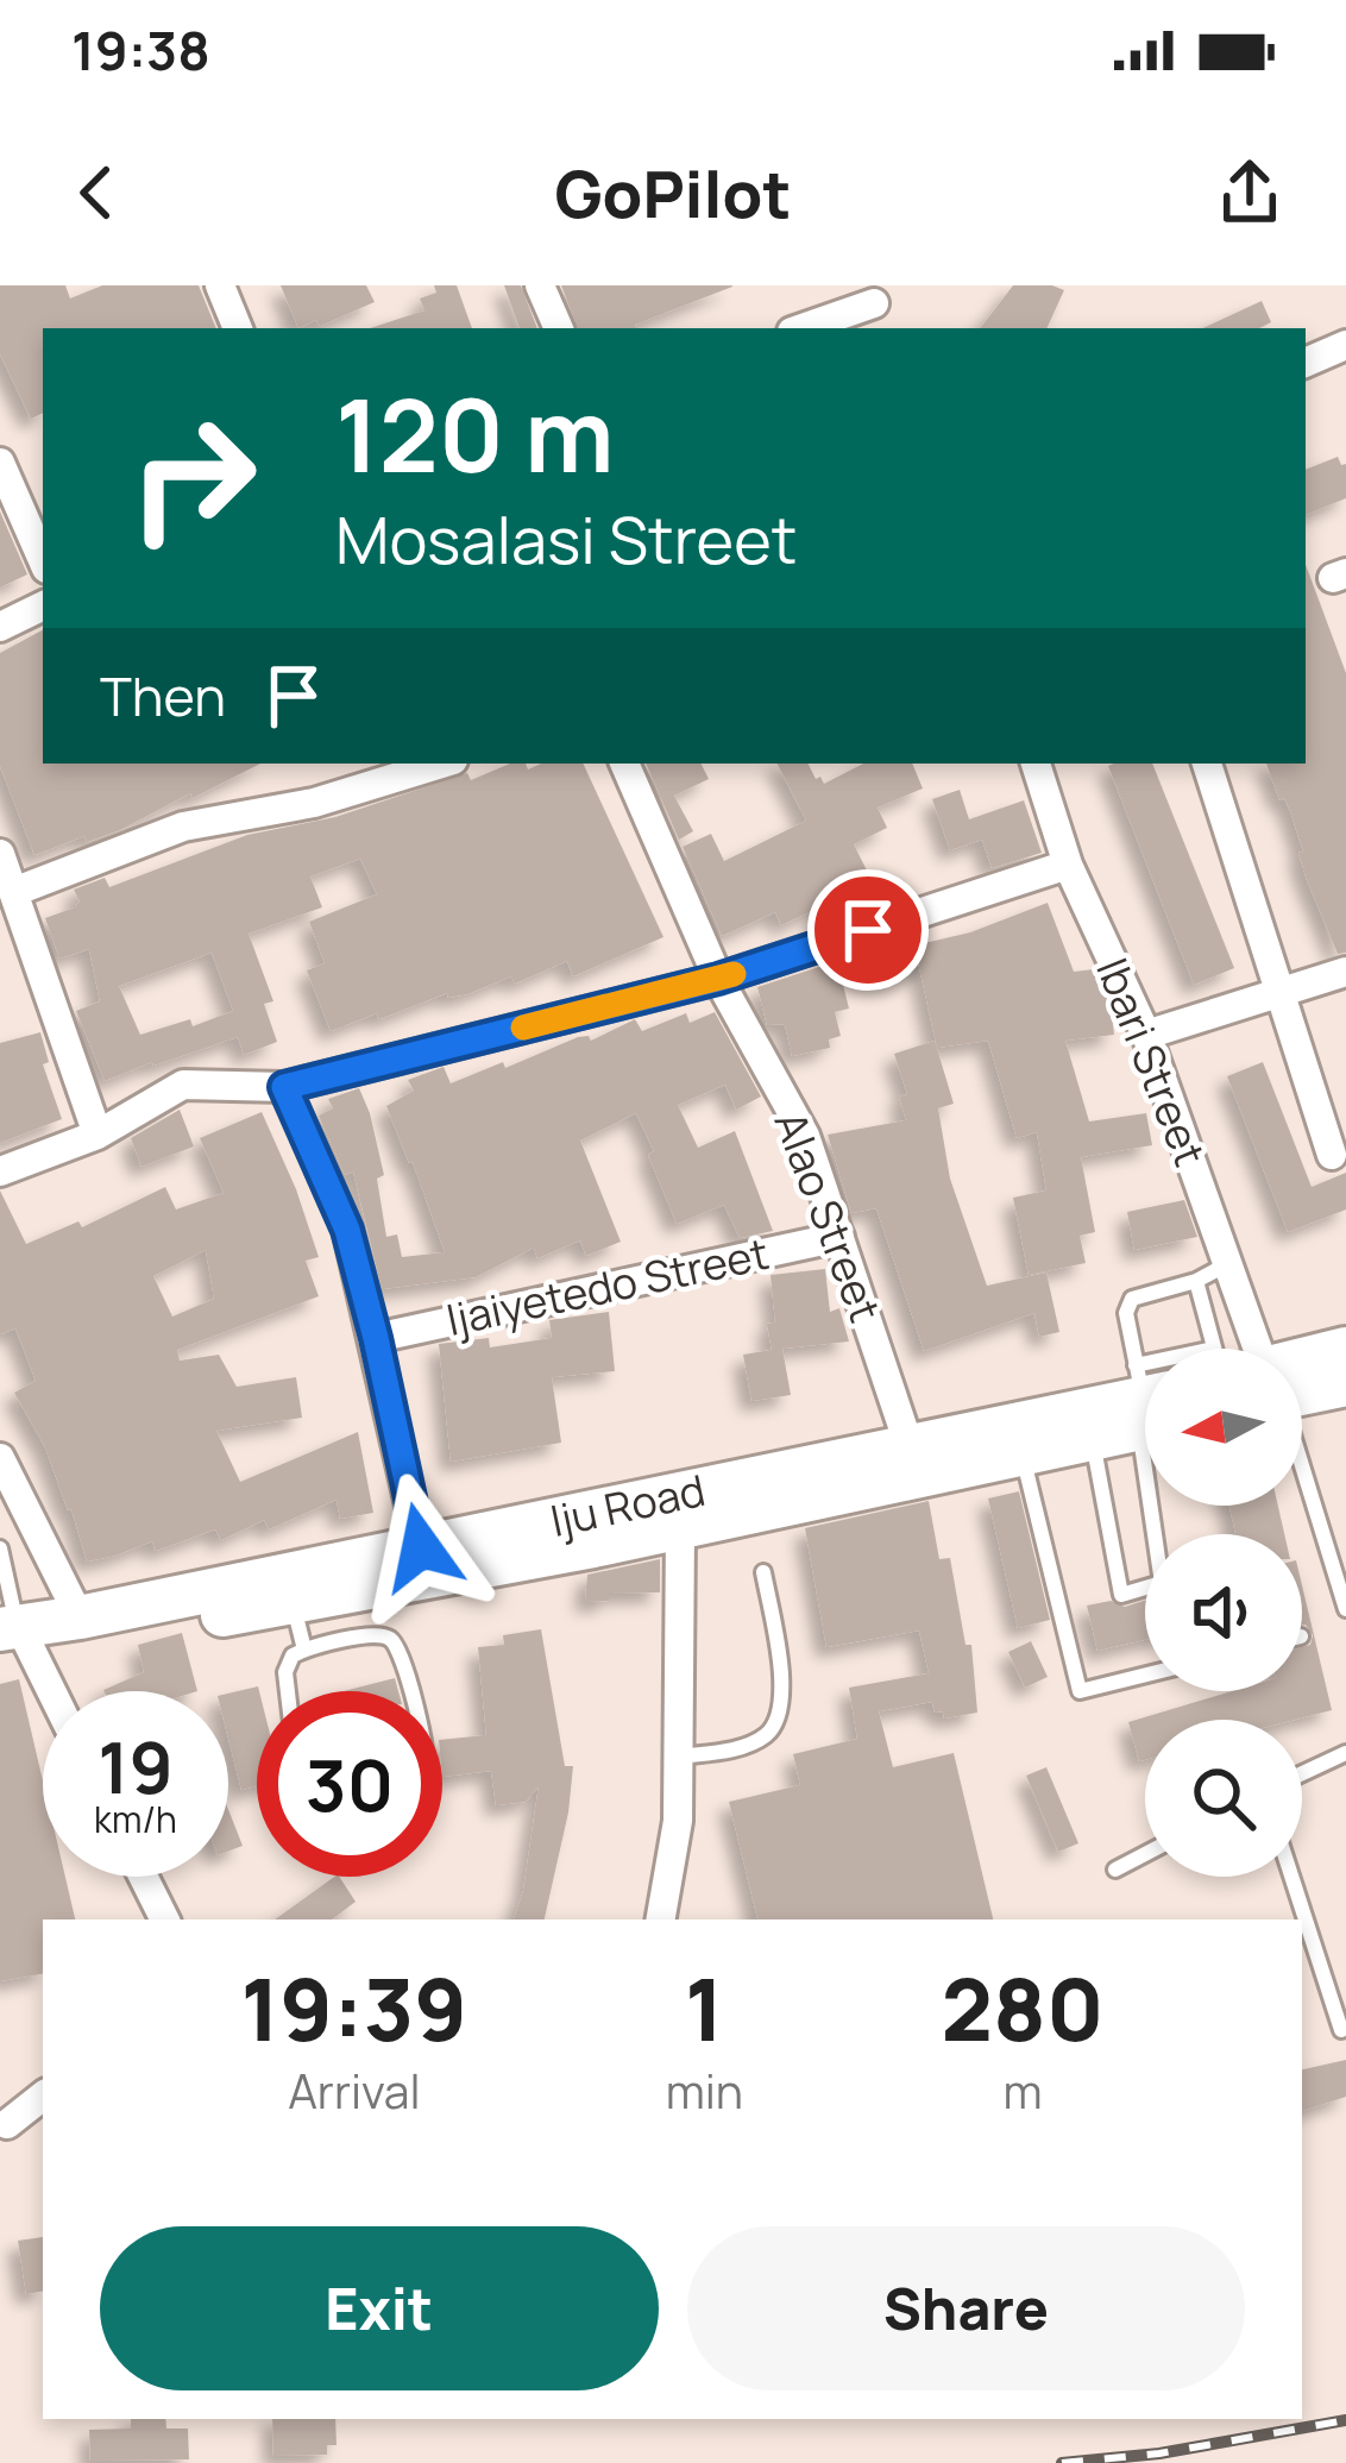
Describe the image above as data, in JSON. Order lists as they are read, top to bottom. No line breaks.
{"streets":{"main road":["Iju Road"],"street":["Ibari Street","Alao Street","Ijaiyetedo Street"]},"crossings":[["Alao Street","Ijaiyetedo Street"],["Alao Street","Iju Road"]],"north":"left","page":{"status":"19:38","header":"GoPilot","turn":["120 m","Mosalasi Street"],"then":"Then","speed":"19 km/h","limit":"30","eta":["19:39","Arrival","1","min","280","m"],"buttons":["Exit","Share"]}}
